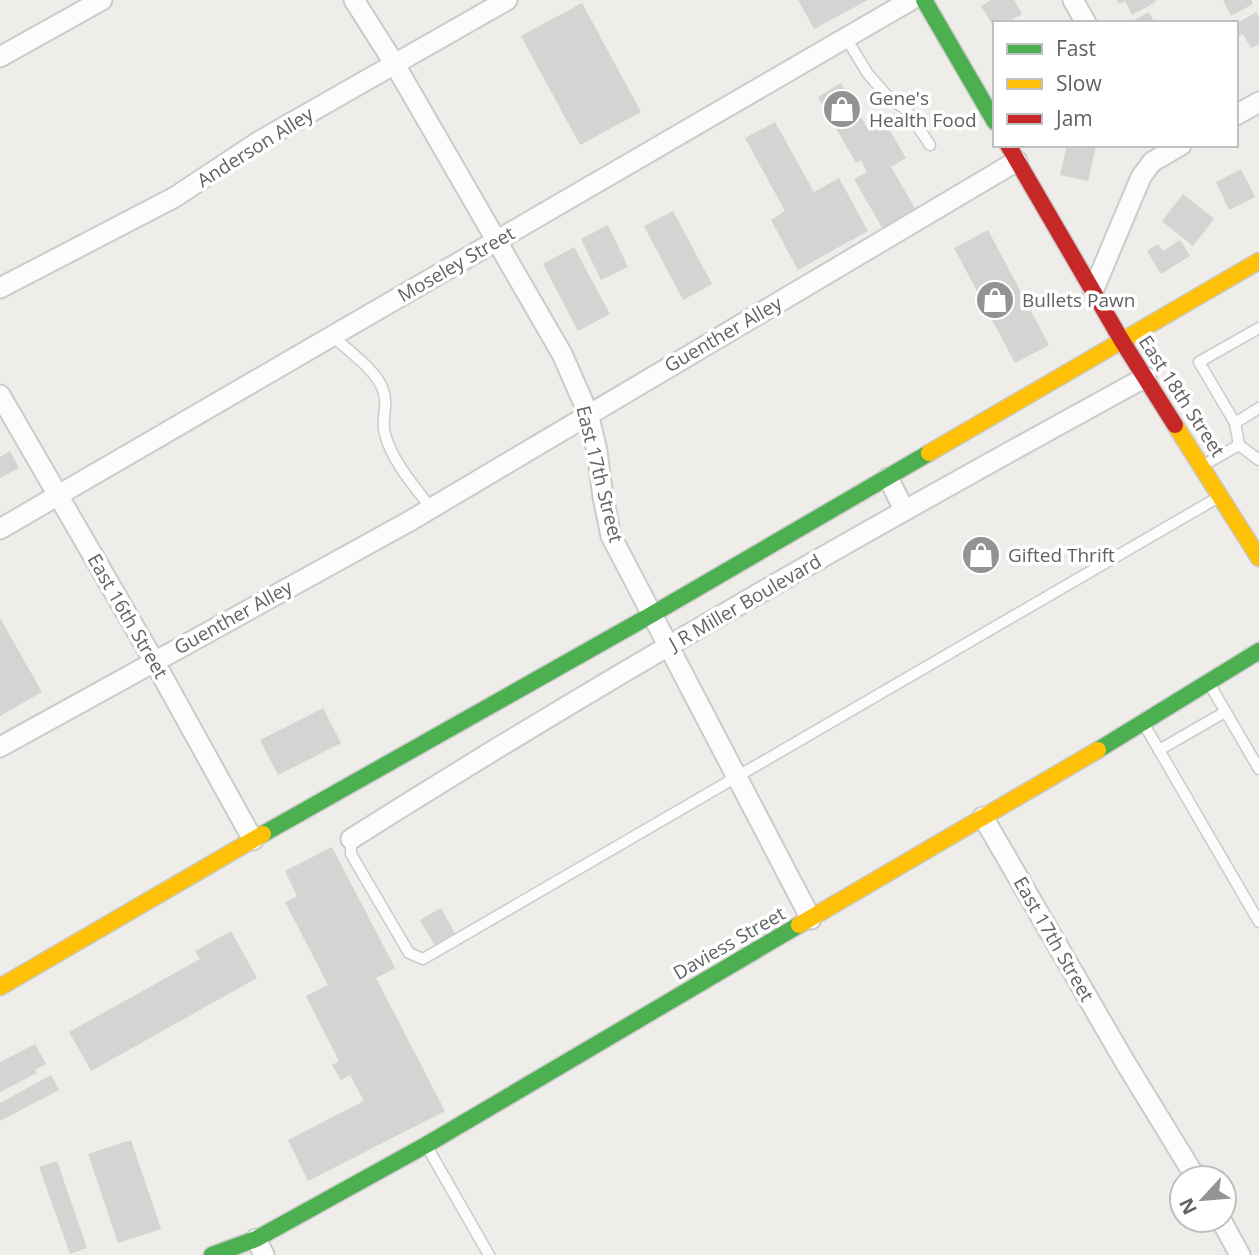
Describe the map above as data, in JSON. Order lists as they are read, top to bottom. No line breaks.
{"streets":{"street":["Anderson Alley","Moseley Street","Guenther Alley","East 18th Street","East 17th Street","J R Miller Boulevard","East 16th Street","Daviess Street"]},"crossings":[["Anderson Alley","East 17th Street"],["Moseley Street","East 17th Street"],["Moseley Street","East 16th Street"],["Guenther Alley","East 18th Street"],["Guenther Alley","East 17th Street"],["Guenther Alley","East 16th Street"],["East 18th Street","J R Miller Boulevard"],["East 17th Street","J R Miller Boulevard"],["East 17th Street","Daviess Street"]],"places":{"shop":["Gene's Health Food","Bullets Pawn","Gifted Thrift"]},"legend":["Fast","Slow","Jam"],"north":"bottom left"}
